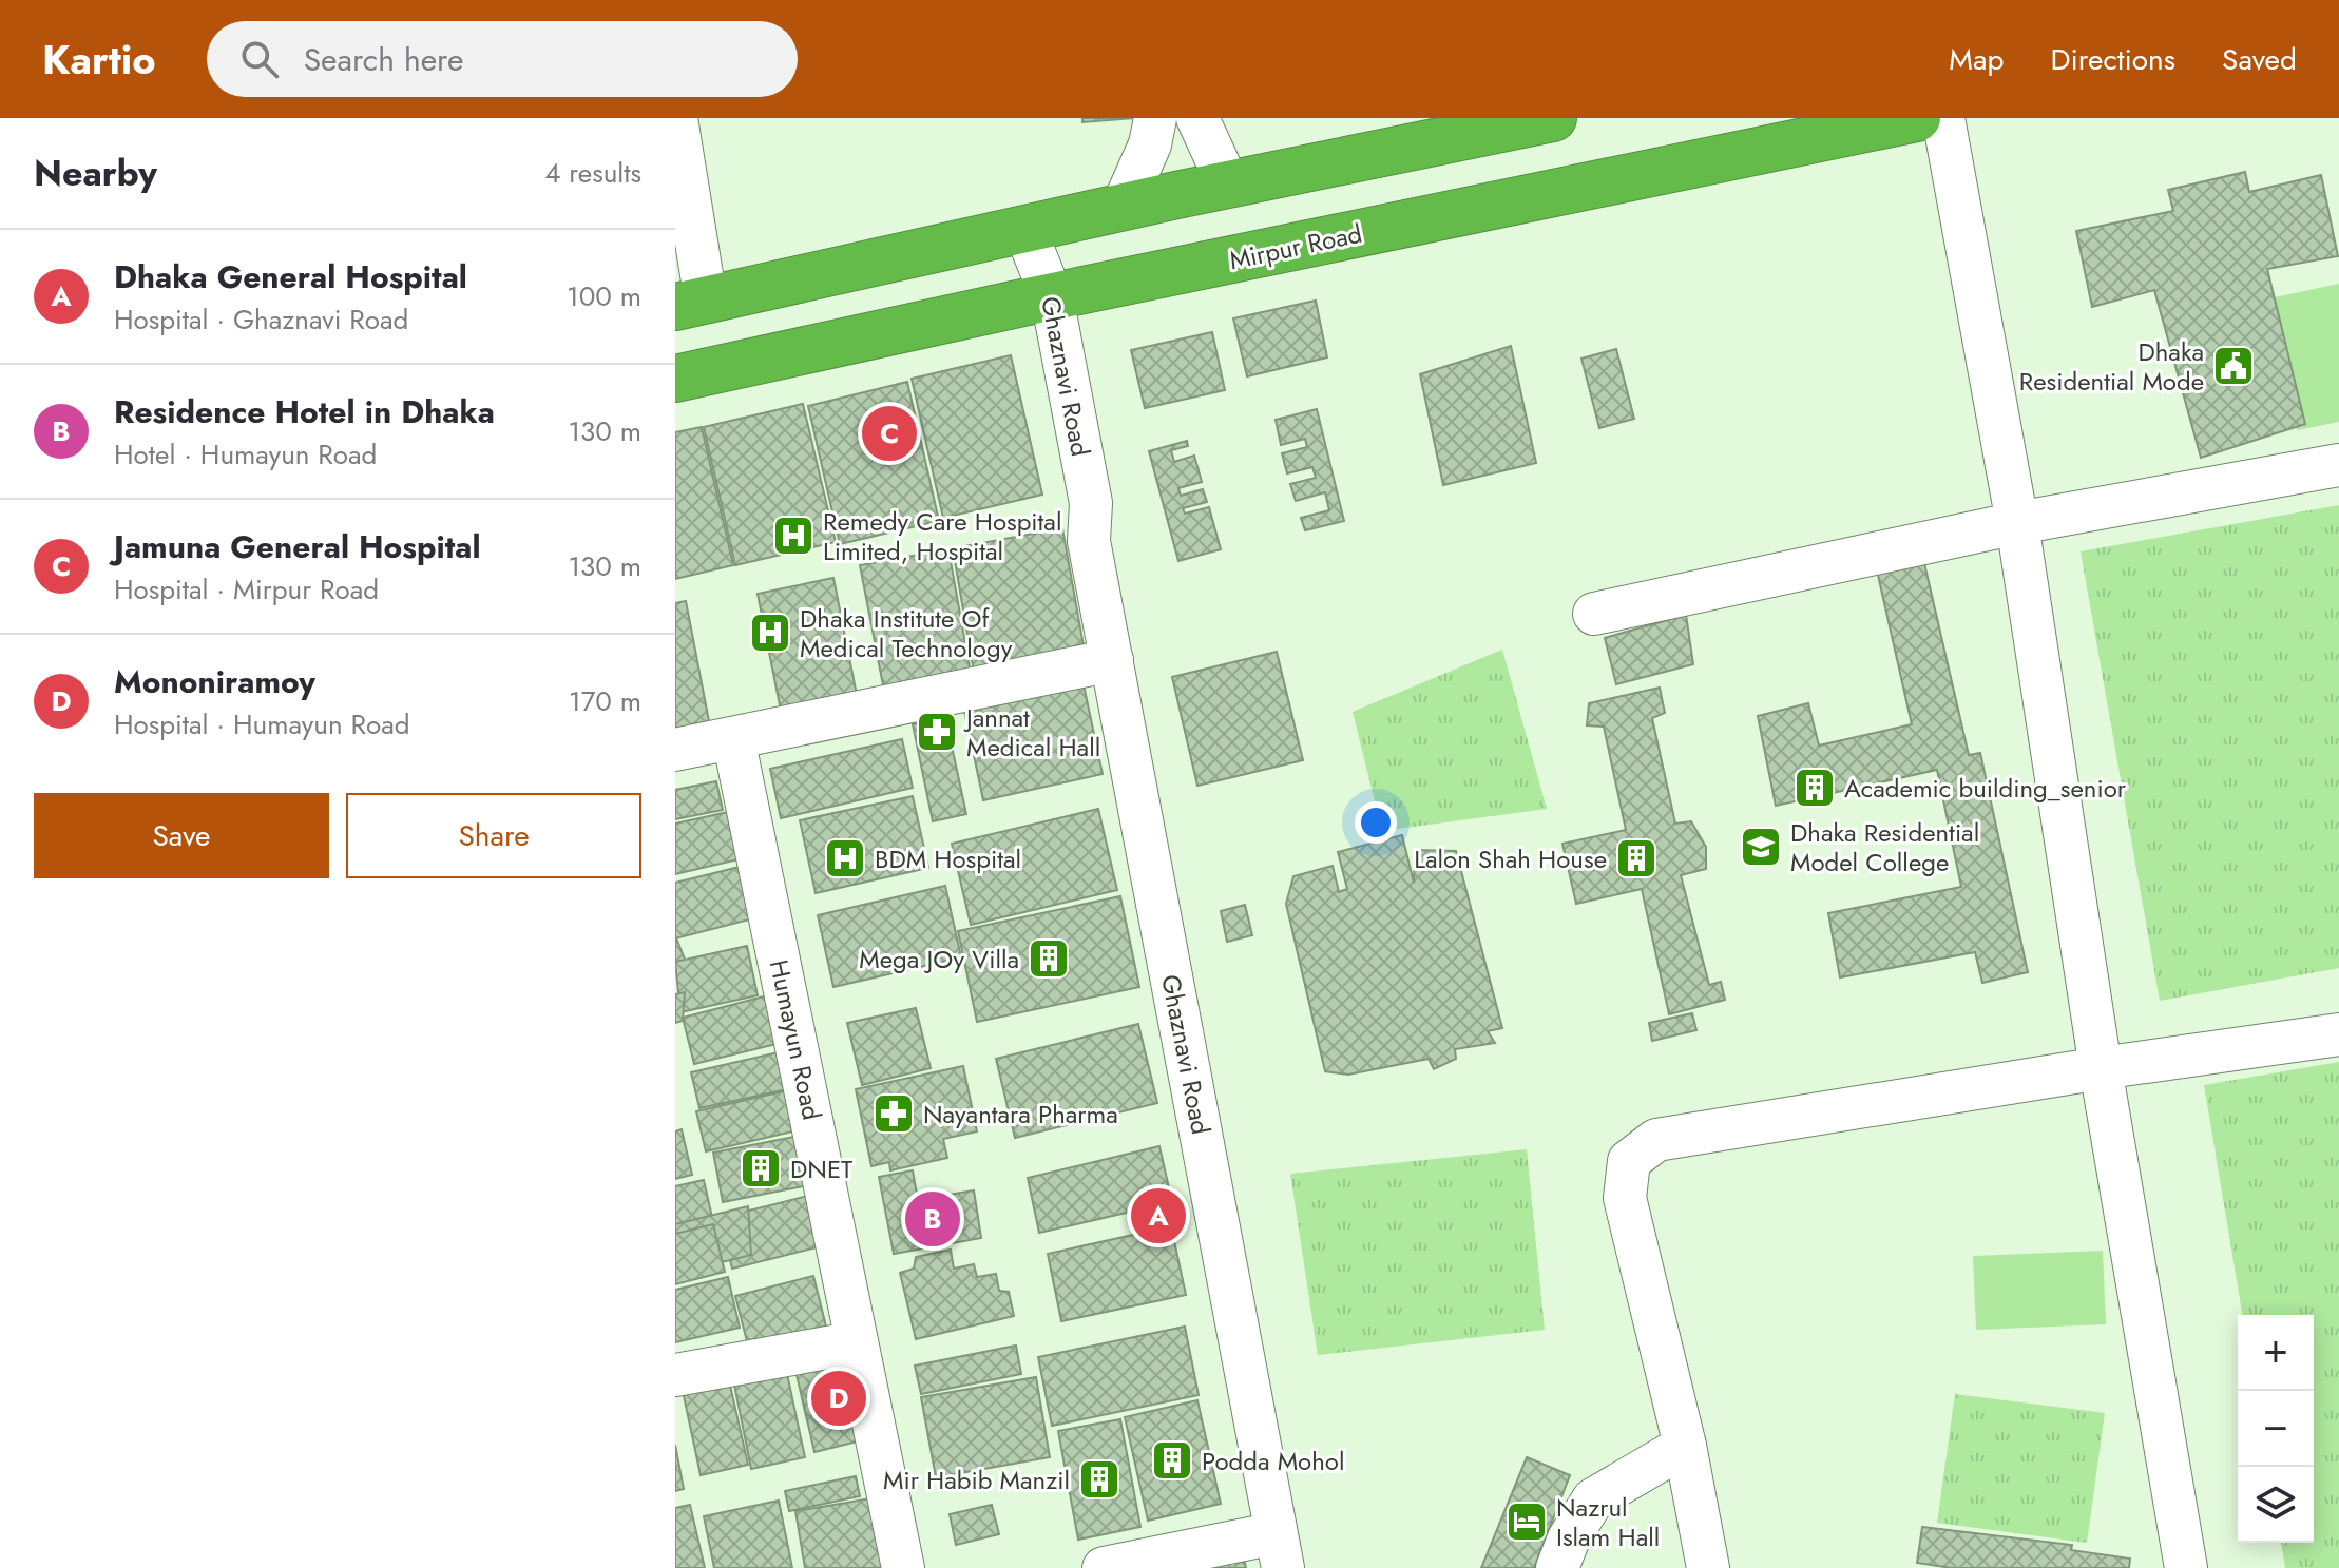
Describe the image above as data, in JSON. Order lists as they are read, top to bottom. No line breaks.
{"streets":{"highway":["Mirpur Road"],"street":["Ghaznavi Road","Humayun Road"]},"crossings":[["Mirpur Road","Ghaznavi Road"]],"places":{"public building":["Dhaka Residential Mode"],"hospital":["Remedy Care Hospital Limited, Hospital","Dhaka Institute Of Medical Technology","BDM Hospital"],"pharmacy":["Jannat Medical Hall","Nayantara Pharma"],"building":["Academic building_senior","Lalon Shah House","Mega JOy Villa","DNET","Podda Mohol","Mir Habib Manzil"],"school or university":["Dhaka Residential Model College"],"hotel":["Nazrul Islam Hall"]},"page":{"header":"Kartio","search":"Search here","nav":["Map","Directions","Saved"],"heading":["Nearby","4 results"],"list":[{"mark":"A","name":"Dhaka General Hospital","note":"Hospital · Ghaznavi Road","value":"100 m"},{"mark":"B","name":"Residence Hotel in Dhaka","note":"Hotel · Humayun Road","value":"130 m"},{"mark":"C","name":"Jamuna General Hospital","note":"Hospital · Mirpur Road","value":"130 m"},{"mark":"D","name":"Mononiramoy","note":"Hospital · Humayun Road","value":"170 m"}],"pins":["C","A","B","D"],"buttons":["Save","Share"],"map_buttons":["+","−"]}}
